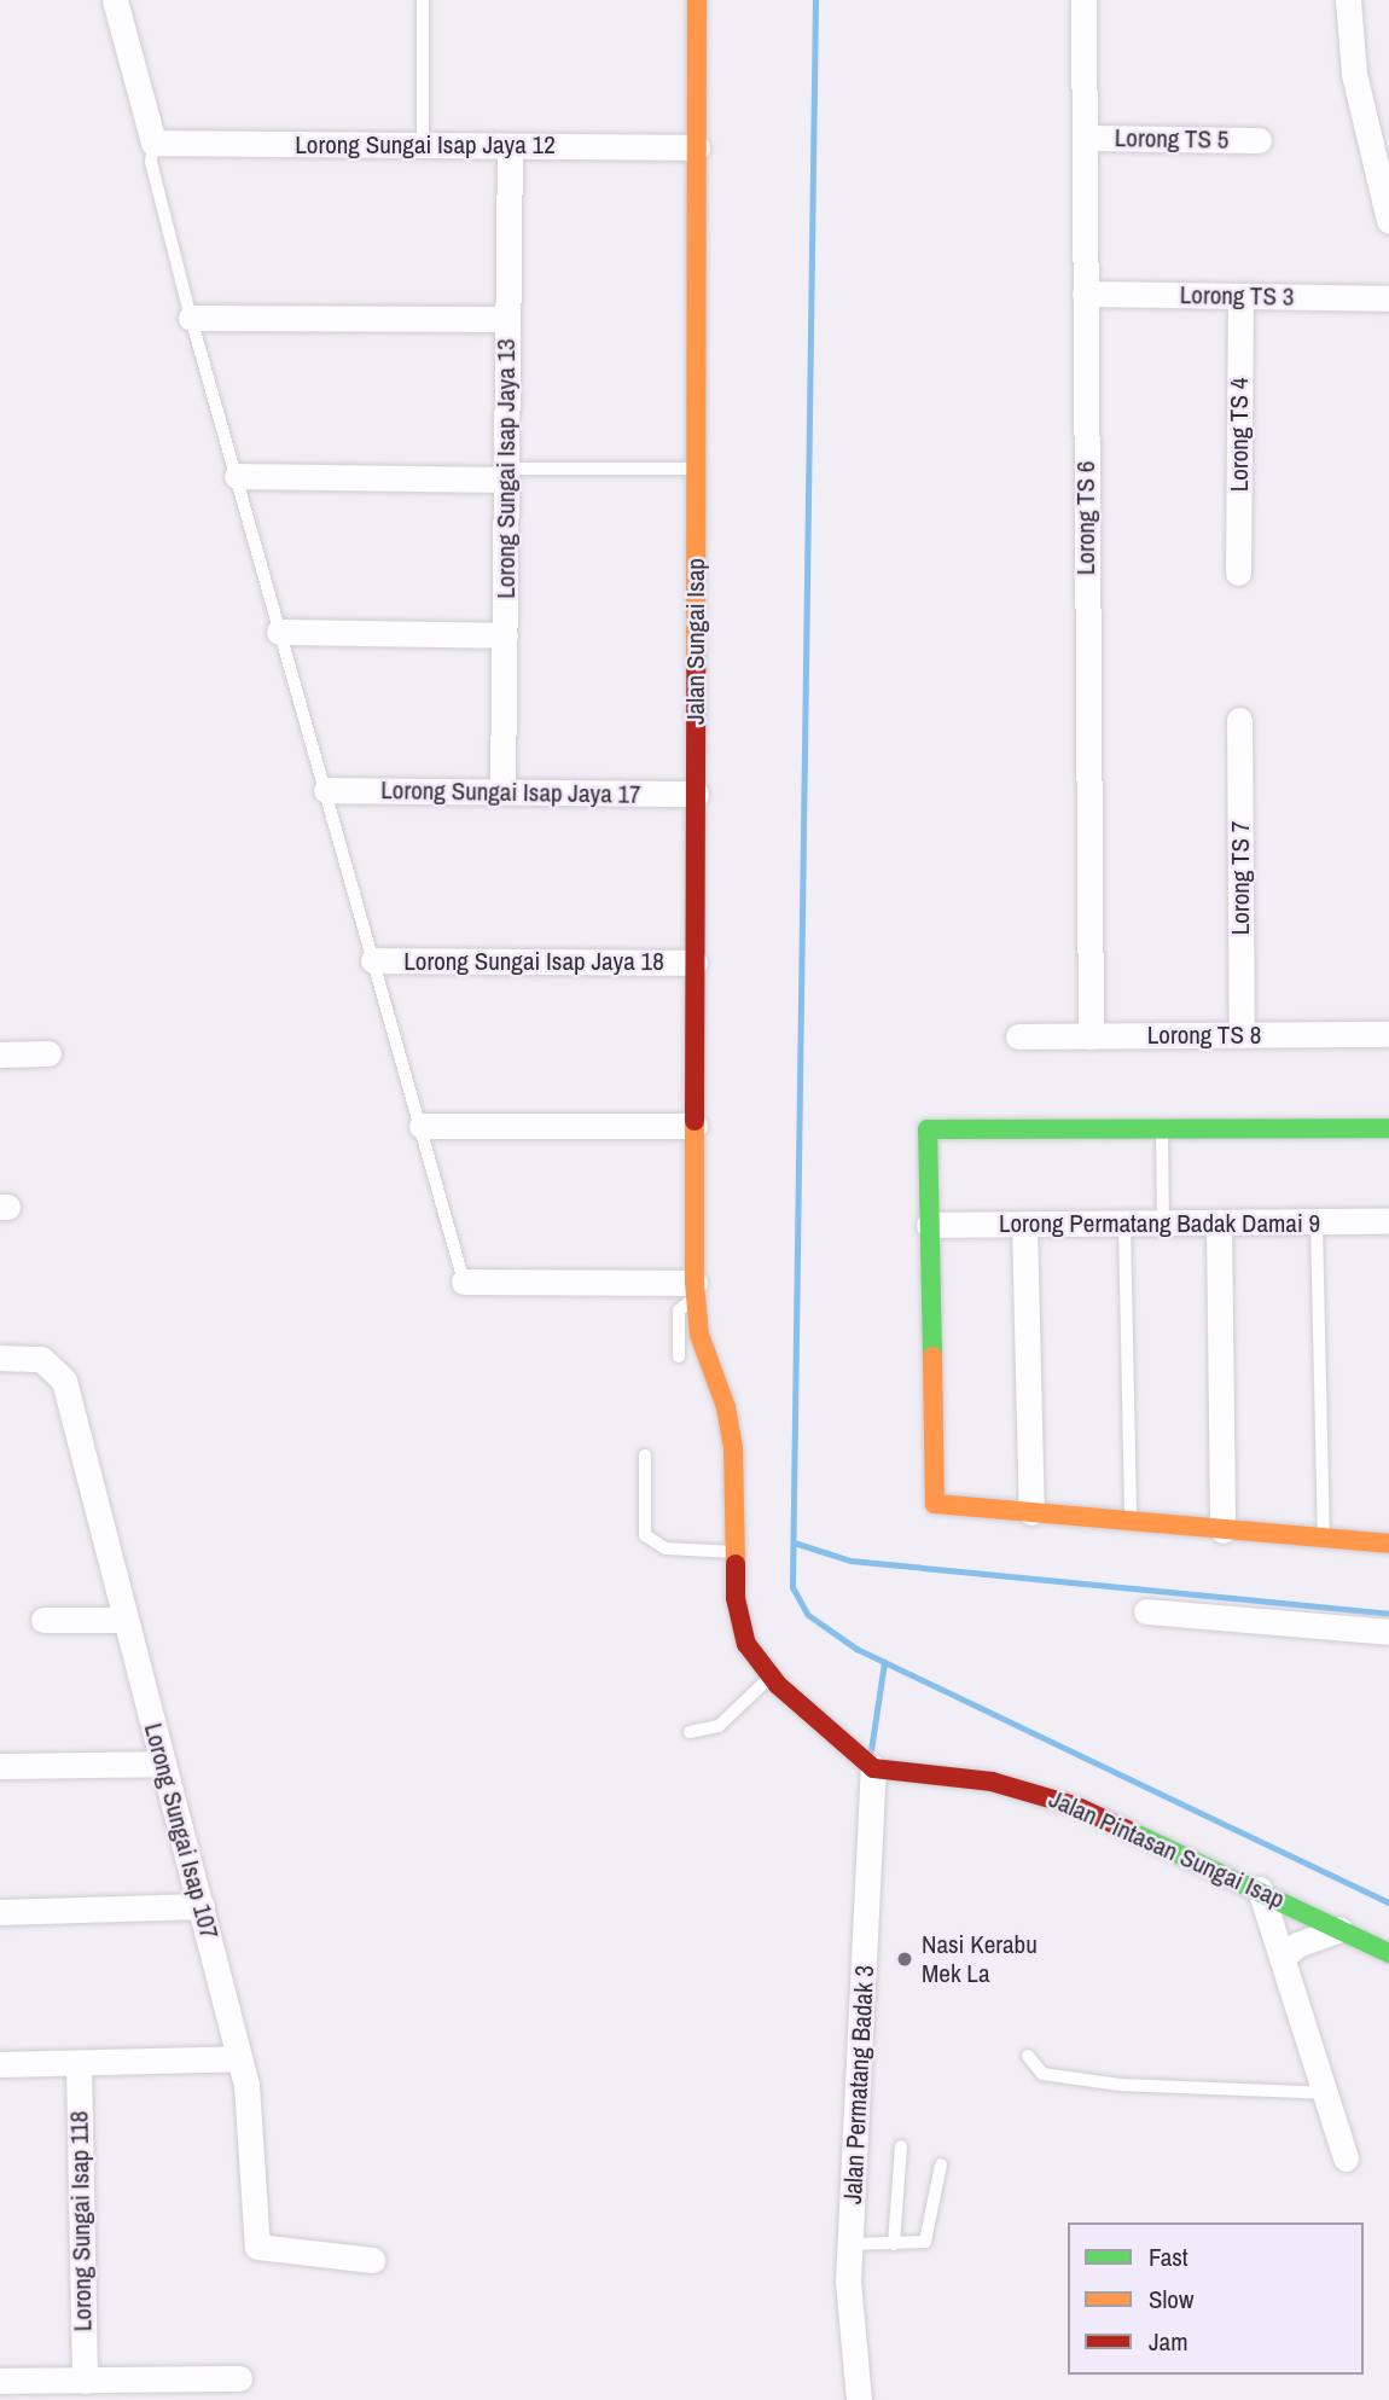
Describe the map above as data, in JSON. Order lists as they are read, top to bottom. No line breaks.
{"streets":{"street":["Lorong TS 5","Lorong Sungai Isap Jaya 12","Lorong TS 3","Lorong TS 4","Lorong Sungai Isap Jaya 13","Lorong TS 6","Jalan Sungai Isap","Lorong Sungai Isap Jaya 17","Lorong TS 7","Lorong Sungai Isap Jaya 18","Lorong TS 8","Lorong Permatang Badak Damai 9","Lorong Sungai Isap 107","Jalan Pintasan Sungai Isap","Jalan Permatang Badak 3","Lorong Sungai Isap 118"]},"crossings":[["Lorong TS 5","Lorong TS 6"],["Lorong Sungai Isap Jaya 12","Lorong Sungai Isap Jaya 13"],["Lorong Sungai Isap Jaya 12","Jalan Sungai Isap"],["Lorong TS 3","Lorong TS 4"],["Lorong TS 3","Lorong TS 6"],["Lorong Sungai Isap Jaya 13","Lorong Sungai Isap Jaya 17"],["Lorong TS 6","Lorong TS 8"],["Jalan Sungai Isap","Lorong Sungai Isap Jaya 17"],["Jalan Sungai Isap","Lorong Sungai Isap Jaya 18"],["Lorong TS 7","Lorong TS 8"],["Jalan Pintasan Sungai Isap","Jalan Permatang Badak 3"]],"places":["Nasi Kerabu Mek La"],"legend":["Fast","Slow","Jam"]}
